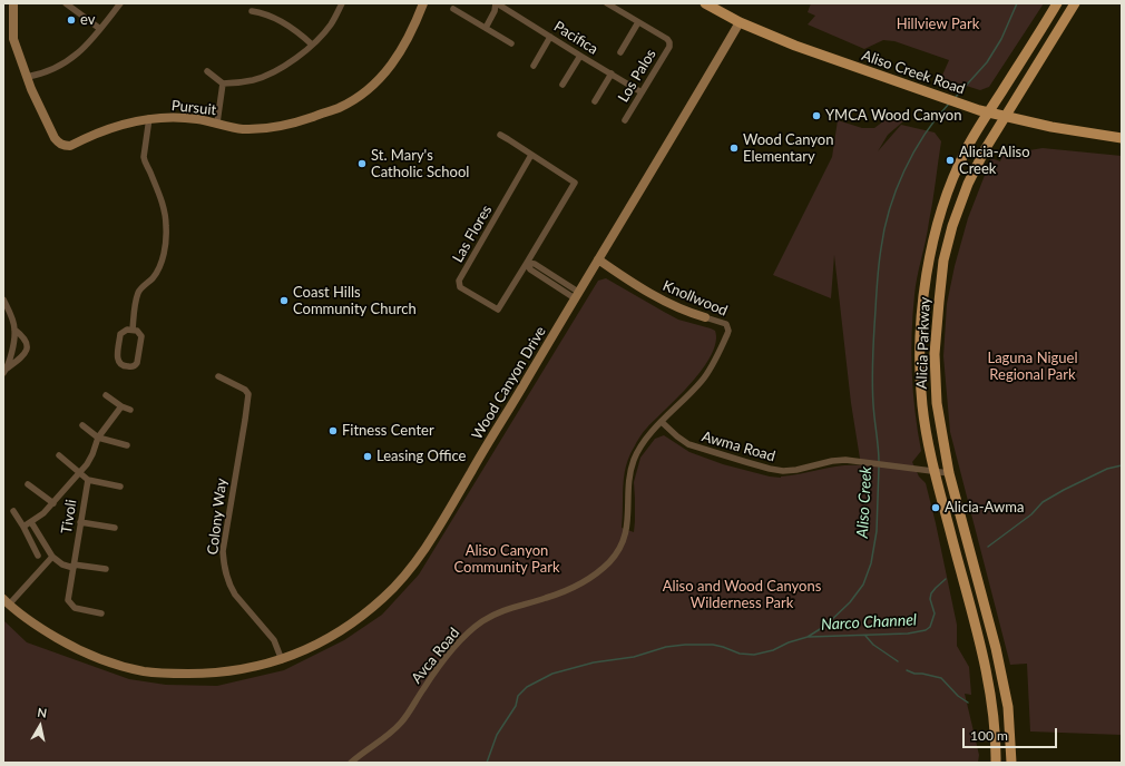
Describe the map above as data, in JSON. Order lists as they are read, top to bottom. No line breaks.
{"streets":{"main road":["Aliso Creek Road","Pursuit","Knollwood","Alicia Parkway","Wood Canyon Drive"],"street":["Pacifica","Los Palos","Las Flores","Awma Road","Tivoli","Colony Way","Avca Road"]},"crossings":[["Pacifica","Los Palos"],["Aliso Creek Road","Alicia Parkway"],["Aliso Creek Road","Wood Canyon Drive"],["Knollwood","Wood Canyon Drive"],["Knollwood","Awma Road"],["Knollwood","Avca Road"],["Alicia Parkway","Awma Road"],["Wood Canyon Drive","Colony Way"],["Awma Road","Avca Road"]],"water":["Aliso Creek","Narco Channel"],"parks":["Hillview Park","Laguna Niguel Regional Park","Aliso Canyon Community Park","Aliso and Wood Canyons Wilderness Park"],"places":["ev","YMCA Wood Canyon","Wood Canyon Elementary","Alicia-Aliso Creek","St. Mary's Catholic School","Coast Hills Community Church","Fitness Center","Leasing Office","Alicia-Awma"],"scale_bar":"100 m","north":"top"}
